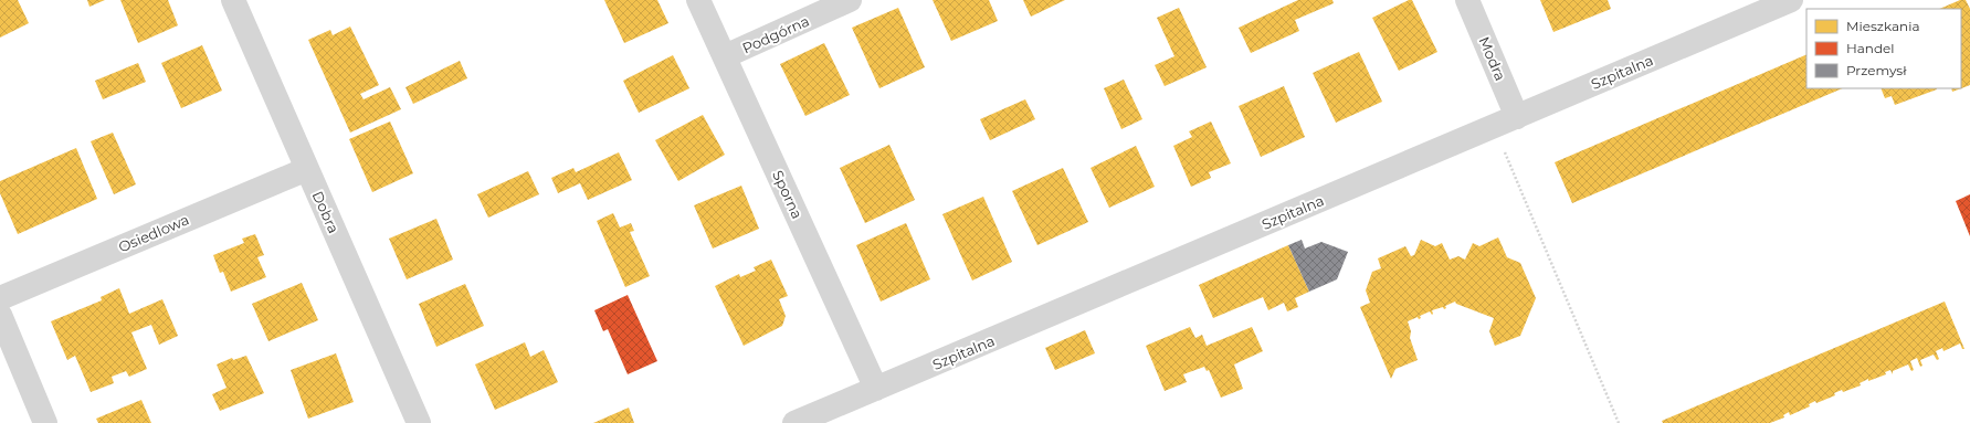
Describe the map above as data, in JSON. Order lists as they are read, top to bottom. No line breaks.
{"streets":{"street":["Podgórna","Modra","Szpitalna","Sporna","Dobra","Osiedlowa"]},"crossings":[["Podgórna","Sporna"],["Modra","Szpitalna"],["Szpitalna","Sporna"],["Dobra","Osiedlowa"]],"legend":["Mieszkania","Handel","Przemysł"]}
